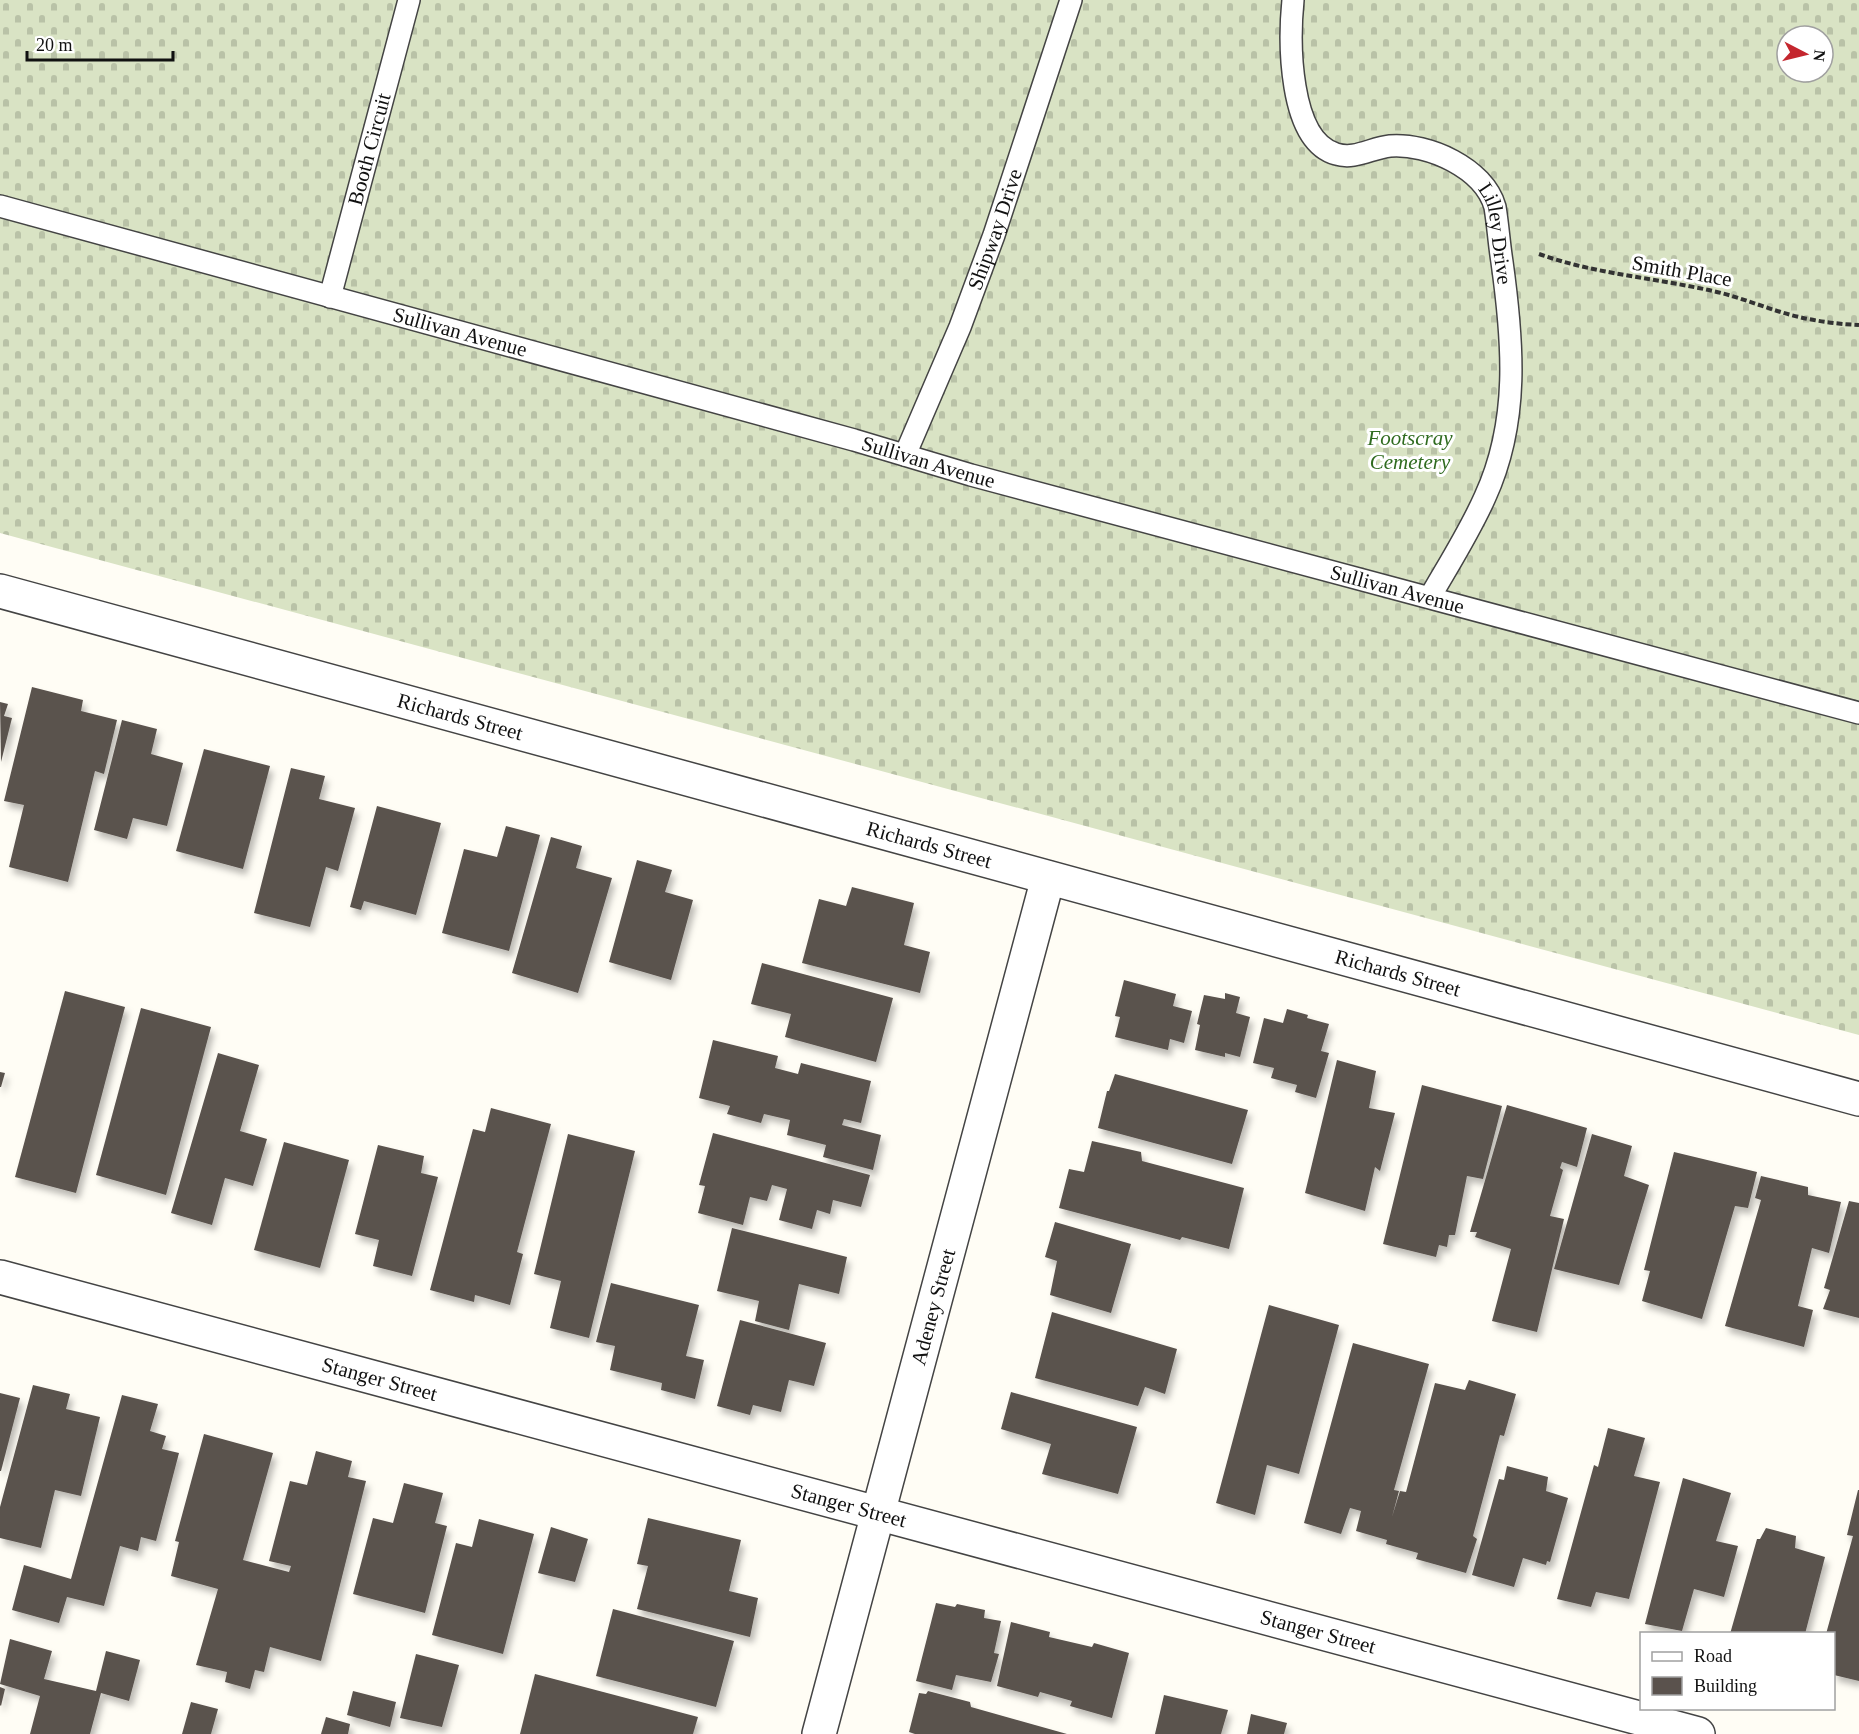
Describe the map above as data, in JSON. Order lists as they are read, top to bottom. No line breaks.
{"streets":{"street":["Richards Street","Adeney Street","Stanger Street"],"lane":["Booth Circuit","Shipway Drive","Lilley Drive","Sullivan Avenue"],"path":["Smith Place"]},"crossings":[["Booth Circuit","Sullivan Avenue"],["Shipway Drive","Sullivan Avenue"],["Lilley Drive","Smith Place"],["Lilley Drive","Sullivan Avenue"],["Richards Street","Adeney Street"],["Adeney Street","Stanger Street"]],"parks":["Footscray Cemetery"],"legend":["Road","Building"],"scale_bar":"20 m","north":"right"}
